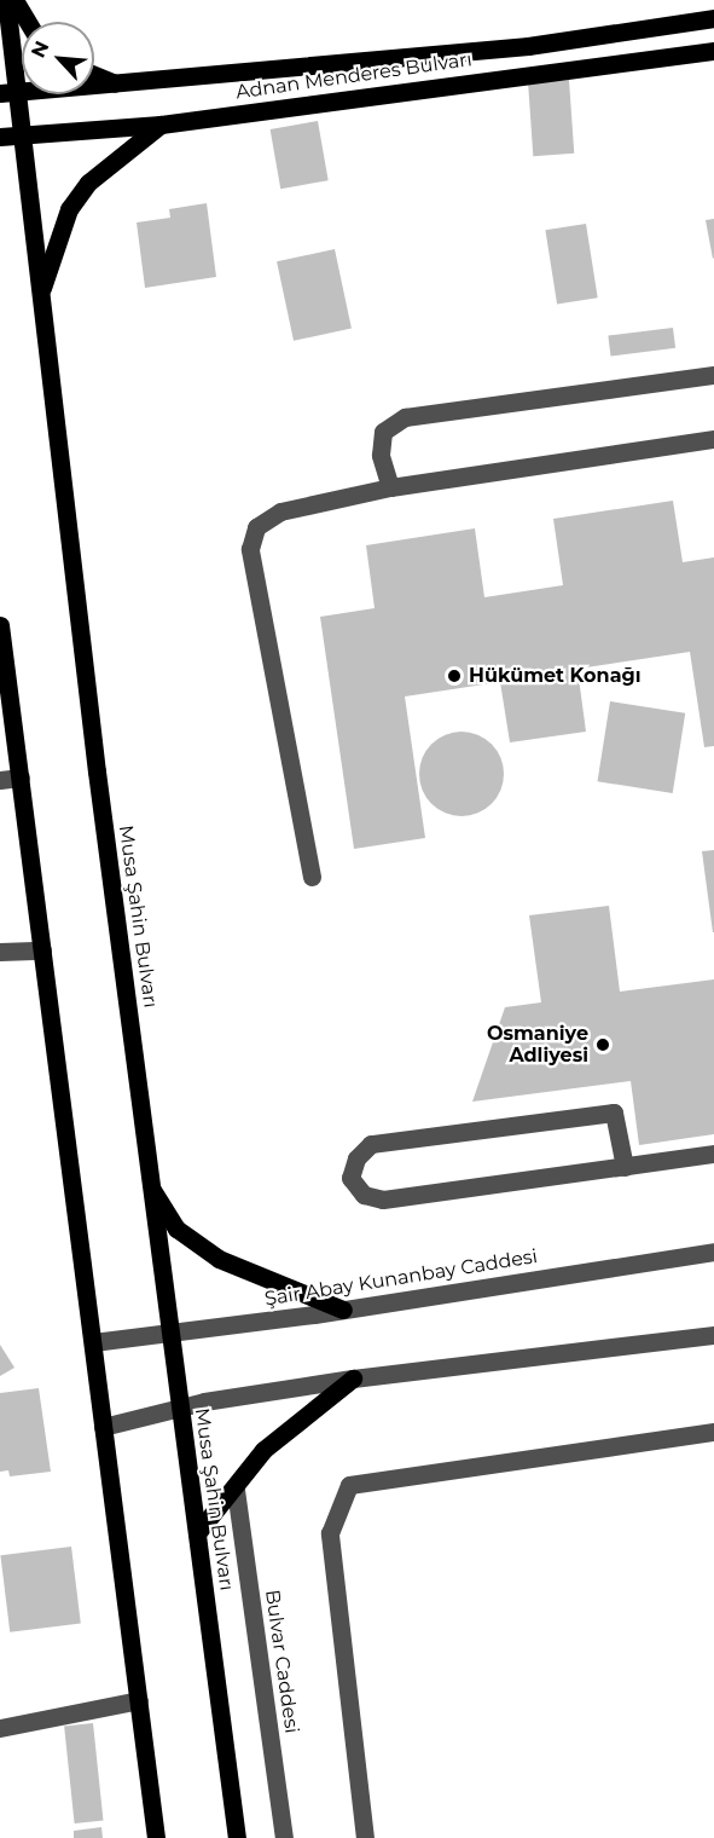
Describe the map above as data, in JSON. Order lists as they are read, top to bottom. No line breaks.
{"streets":{"main road":["Adnan Menderes Bulvarı","Musa Şahin Bulvarı"],"street":["Şair Abay Kunanbay Caddesi","Bulvar Caddesi"]},"crossings":[["Adnan Menderes Bulvarı","Musa Şahin Bulvarı"],["Musa Şahin Bulvarı","Şair Abay Kunanbay Caddesi"]],"places":["Hükümet Konağı","Osmaniye Adliyesi"],"north":"top left"}
